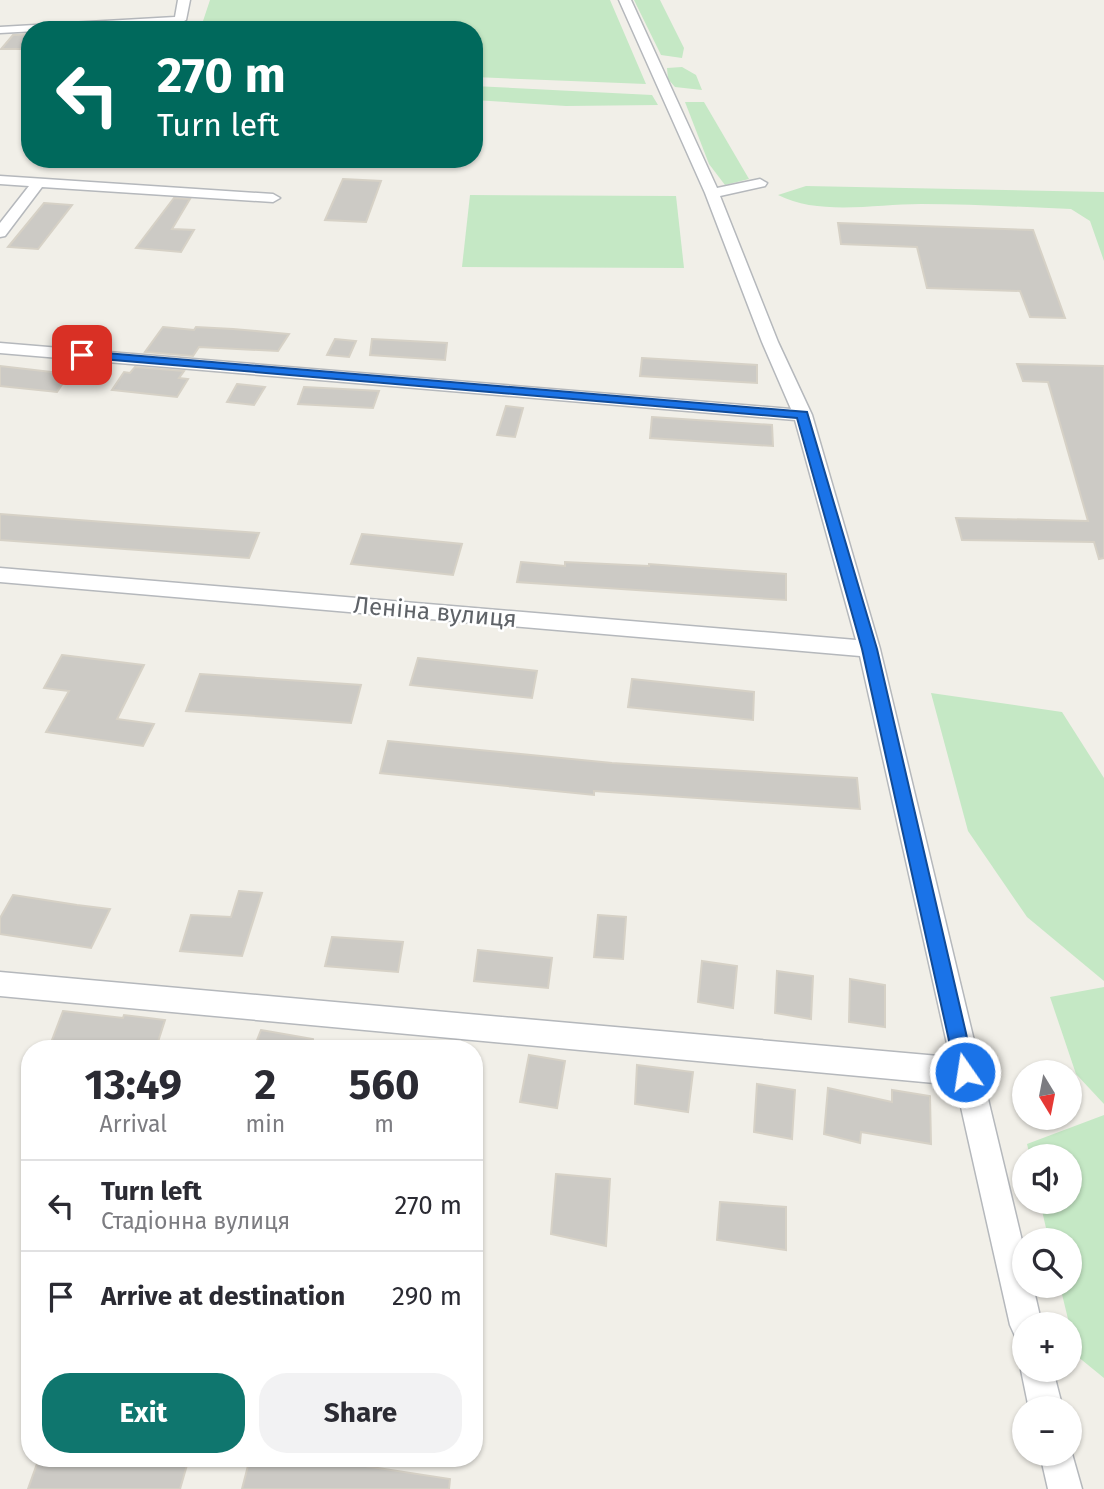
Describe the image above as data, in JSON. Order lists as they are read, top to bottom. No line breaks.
{"streets":{"street":["Леніна вулиця"]},"north":"bottom","page":{"turn":["270 m","Turn left"],"eta":["13:49","Arrival","2","min","560","m"],"map_buttons":["+","−"],"list":[{"name":"Turn left","note":"Стадіонна вулиця","value":"270 m"},{"name":"Arrive at destination","value":"290 m"}],"buttons":["Exit","Share"]}}
